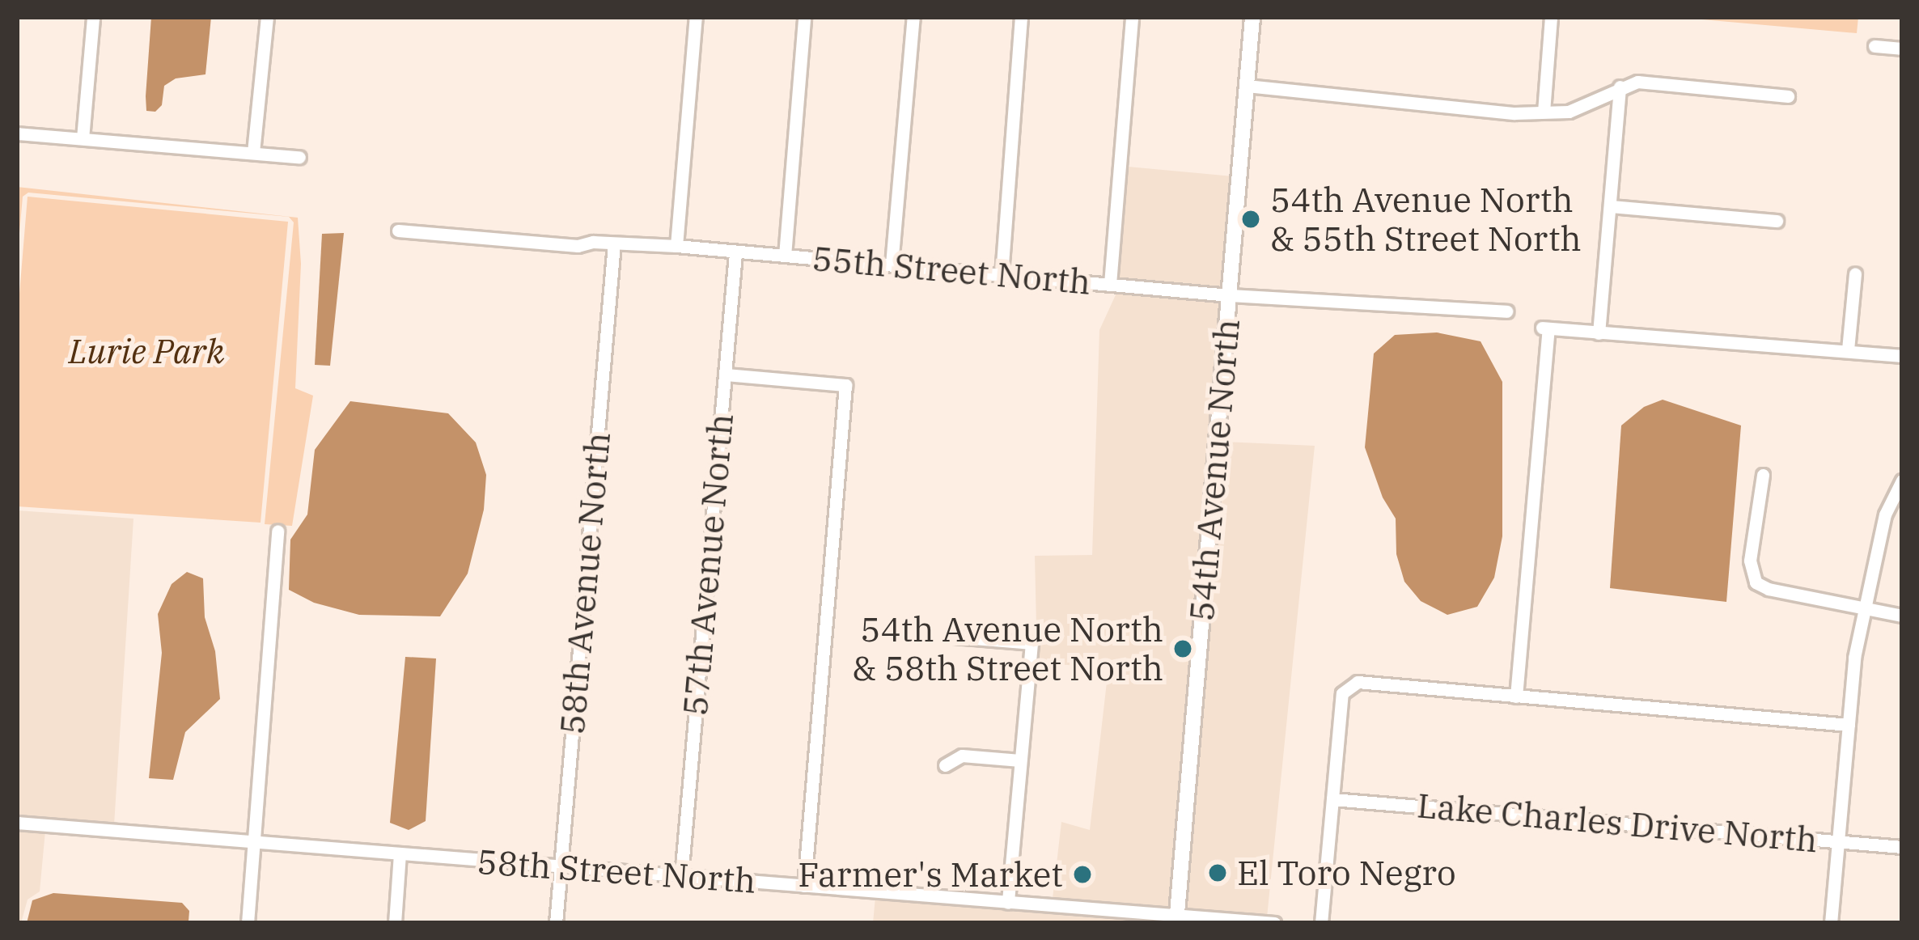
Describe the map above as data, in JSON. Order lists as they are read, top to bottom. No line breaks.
{"streets":{"main road":["54th Avenue North"],"street":["55th Street North","57th Avenue North","58th Avenue North","Lake Charles Drive North","58th Street North"]},"crossings":[["55th Street North","54th Avenue North"],["55th Street North","57th Avenue North"],["55th Street North","58th Avenue North"],["54th Avenue North","58th Street North"],["57th Avenue North","58th Street North"],["58th Avenue North","58th Street North"]],"parks":["Lurie Park"],"places":["54th Avenue North & 55th Street North","54th Avenue North & 58th Street North","El Toro Negro","Farmer's Market"]}
